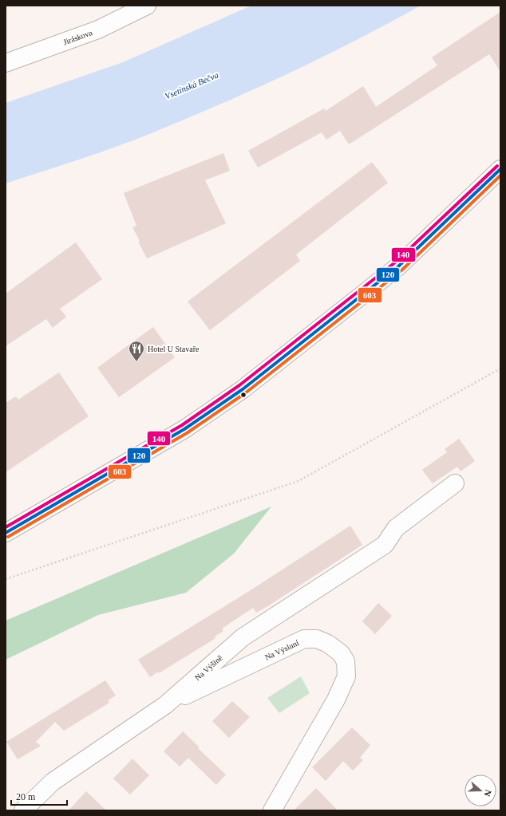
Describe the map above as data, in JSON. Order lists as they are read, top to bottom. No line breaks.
{"streets":{"street":["Jiráskova","Na Výsluní","Na Výšině"]},"crossings":[["Na Výsluní","Na Výšině"]],"water":["Vsetínská Bečva"],"places":{"restaurant":["Hotel U Stavaře"]},"lines":["transit line 140","transit line 120","transit line 603"],"scale_bar":"20 m","north":"right"}
